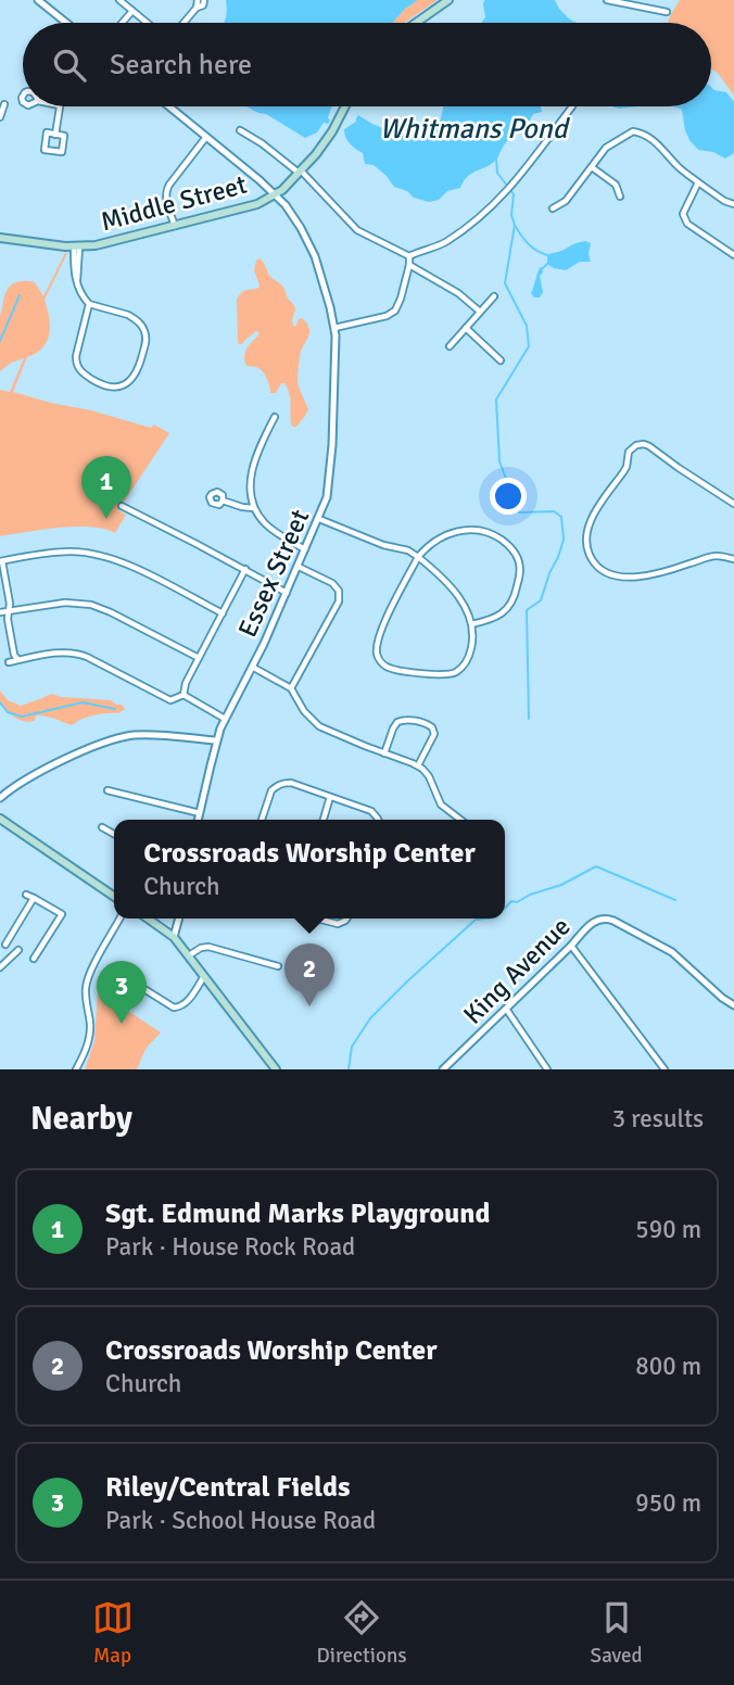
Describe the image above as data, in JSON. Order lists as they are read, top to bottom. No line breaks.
{"streets":{"main road":["Middle Street"],"street":["Essex Street","King Avenue"]},"crossings":[["Middle Street","Essex Street"]],"water":["Whitmans Pond"],"page":{"search":"Search here","pins":["1","2","3"],"popup":["Crossroads Worship Center","Church"],"heading":["Nearby","3 results"],"list":[{"mark":"1","name":"Sgt. Edmund Marks Playground","note":"Park · House Rock Road","value":"590 m"},{"mark":"2","name":"Crossroads Worship Center","note":"Church","value":"800 m"},{"mark":"3","name":"Riley/Central Fields","note":"Park · School House Road","value":"950 m"}],"nav":["Map","Directions","Saved"]}}
